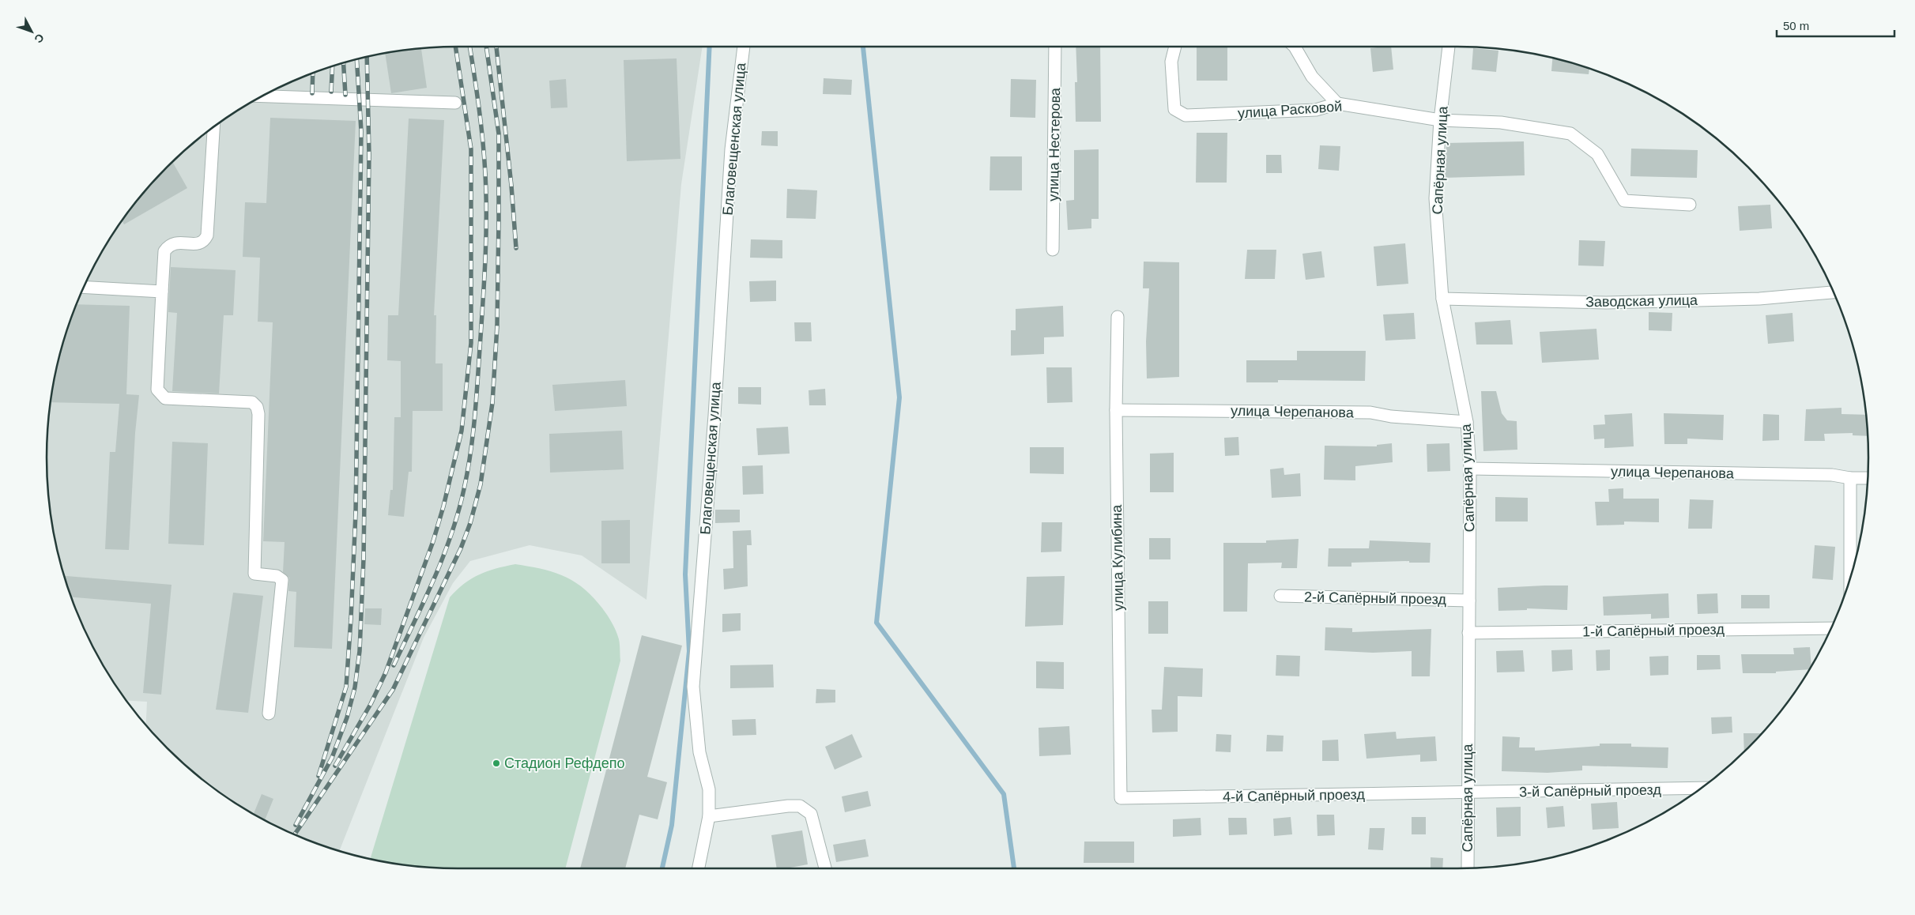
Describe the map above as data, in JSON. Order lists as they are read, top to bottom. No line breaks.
{"streets":{"street":["улица Расковой","Благовещенская улица","улица Нестерова","Сапёрная улица","Заводская улица","улица Черепанова","улица Кулибина","2-й Сапёрный проезд","1-й Сапёрный проезд","3-й Сапёрный проезд","4-й Сапёрный проезд"]},"crossings":[["улица Расковой","Сапёрная улица"],["Сапёрная улица","Заводская улица"],["Сапёрная улица","улица Черепанова"],["Сапёрная улица","2-й Сапёрный проезд"],["Сапёрная улица","1-й Сапёрный проезд"],["Сапёрная улица","3-й Сапёрный проезд"],["Сапёрная улица","4-й Сапёрный проезд"],["улица Черепанова","улица Кулибина"],["улица Кулибина","4-й Сапёрный проезд"],["3-й Сапёрный проезд","4-й Сапёрный проезд"]],"places":["Стадион Рефдепо"],"scale_bar":"50 m","north":"bottom right"}
